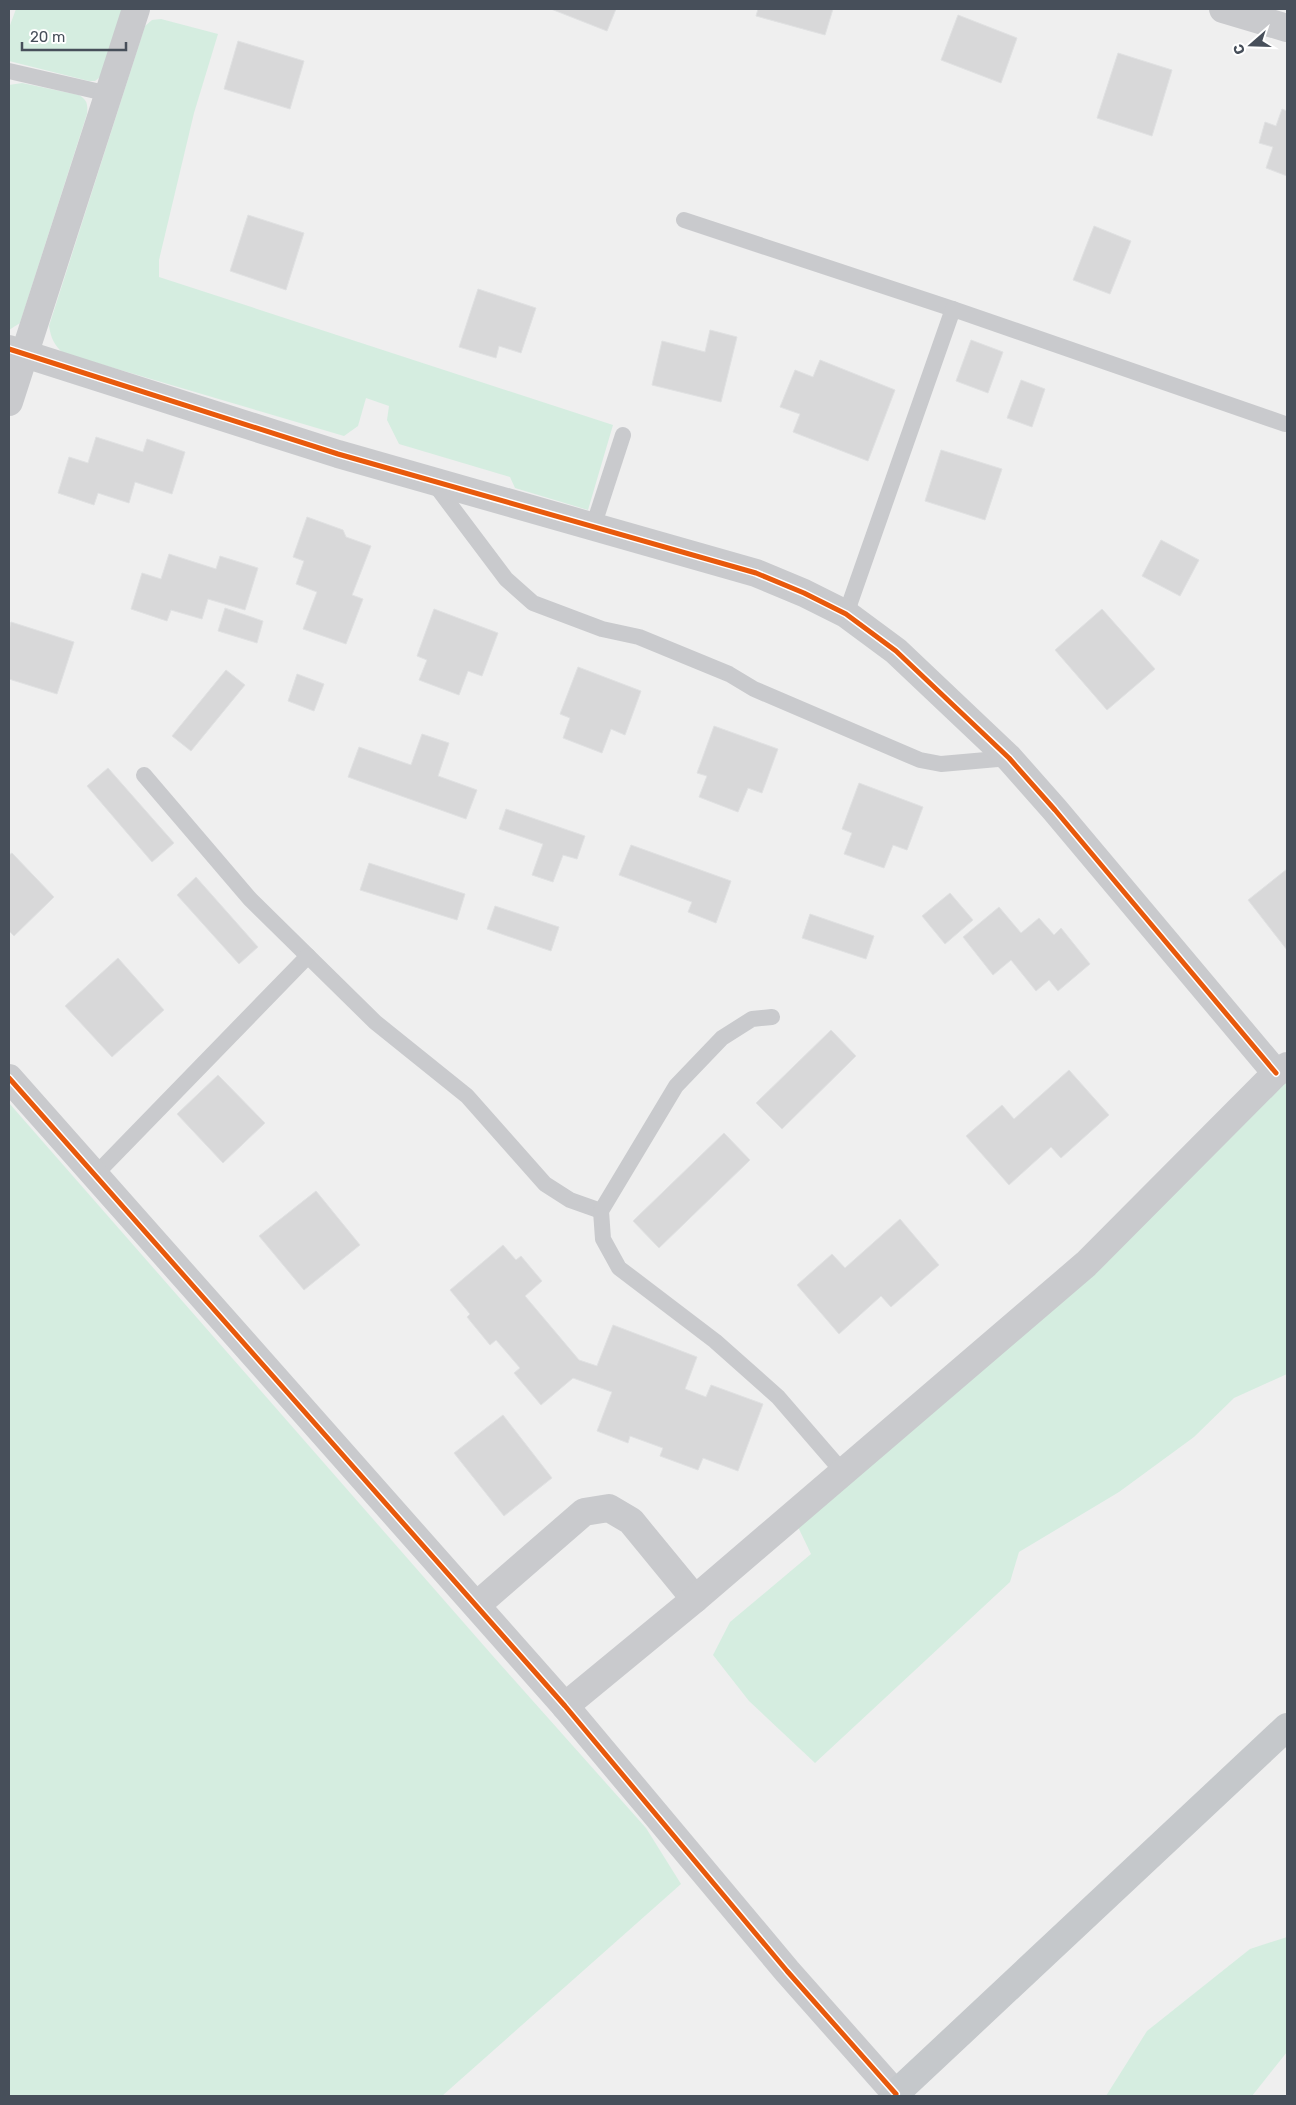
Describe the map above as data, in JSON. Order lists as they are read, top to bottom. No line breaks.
{"scale_bar":"20 m","north":"left"}
